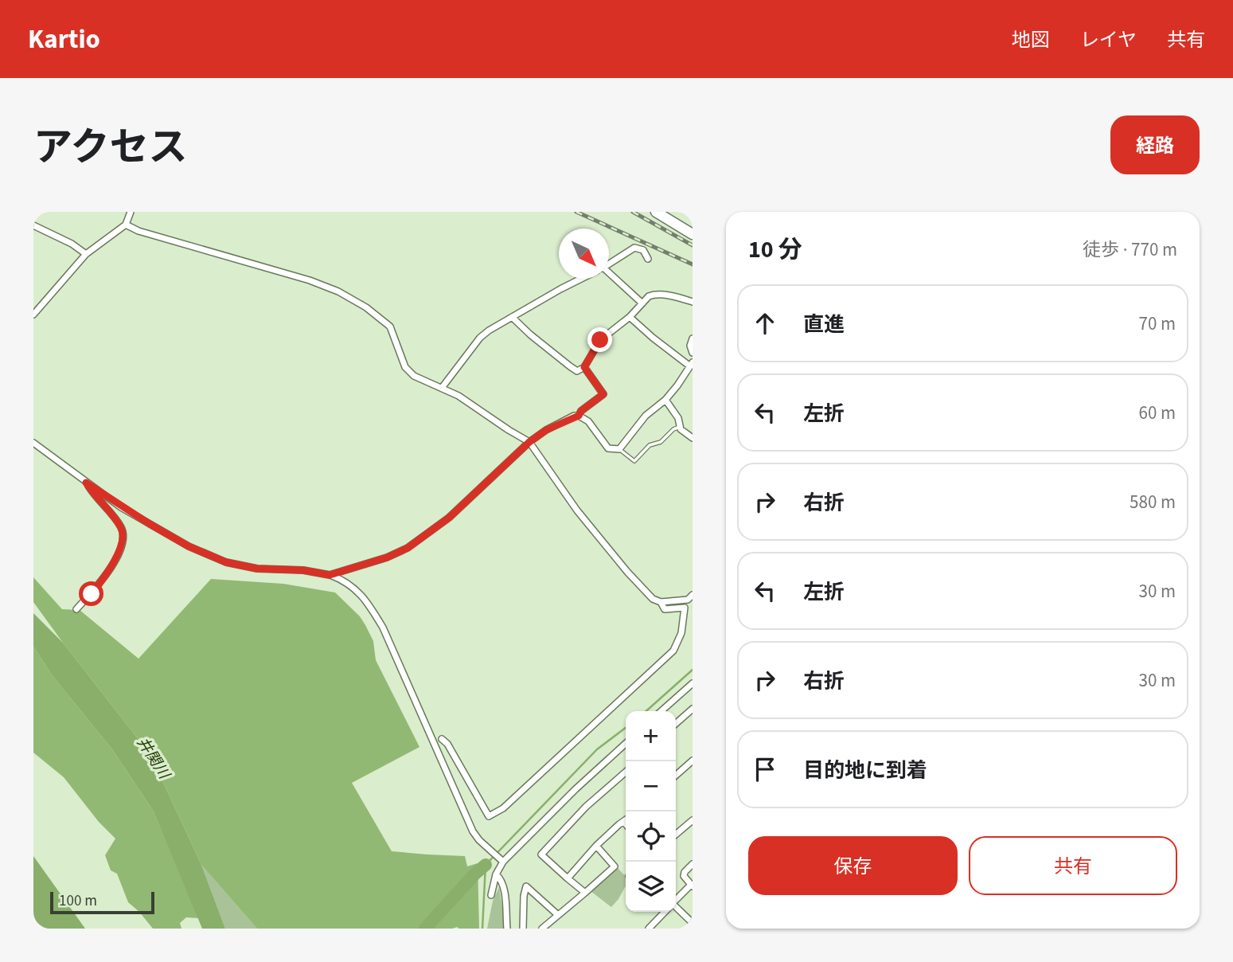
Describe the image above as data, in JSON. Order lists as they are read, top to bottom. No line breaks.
{"water":["井関川"],"scale_bar":"100 m","north":"bottom right","page":{"header":"Kartio","nav":["地図","レイヤ","共有"],"title":"アクセス","buttons":["経路",["保存","共有"]],"heading":["10 分","徒歩 · 770 m"],"list":[["直進","70 m"],["左折","60 m"],["右折","580 m"],["左折","30 m"],["右折","30 m"],"目的地に到着"],"map_buttons":["+","−"],"scale":"100 m"}}
